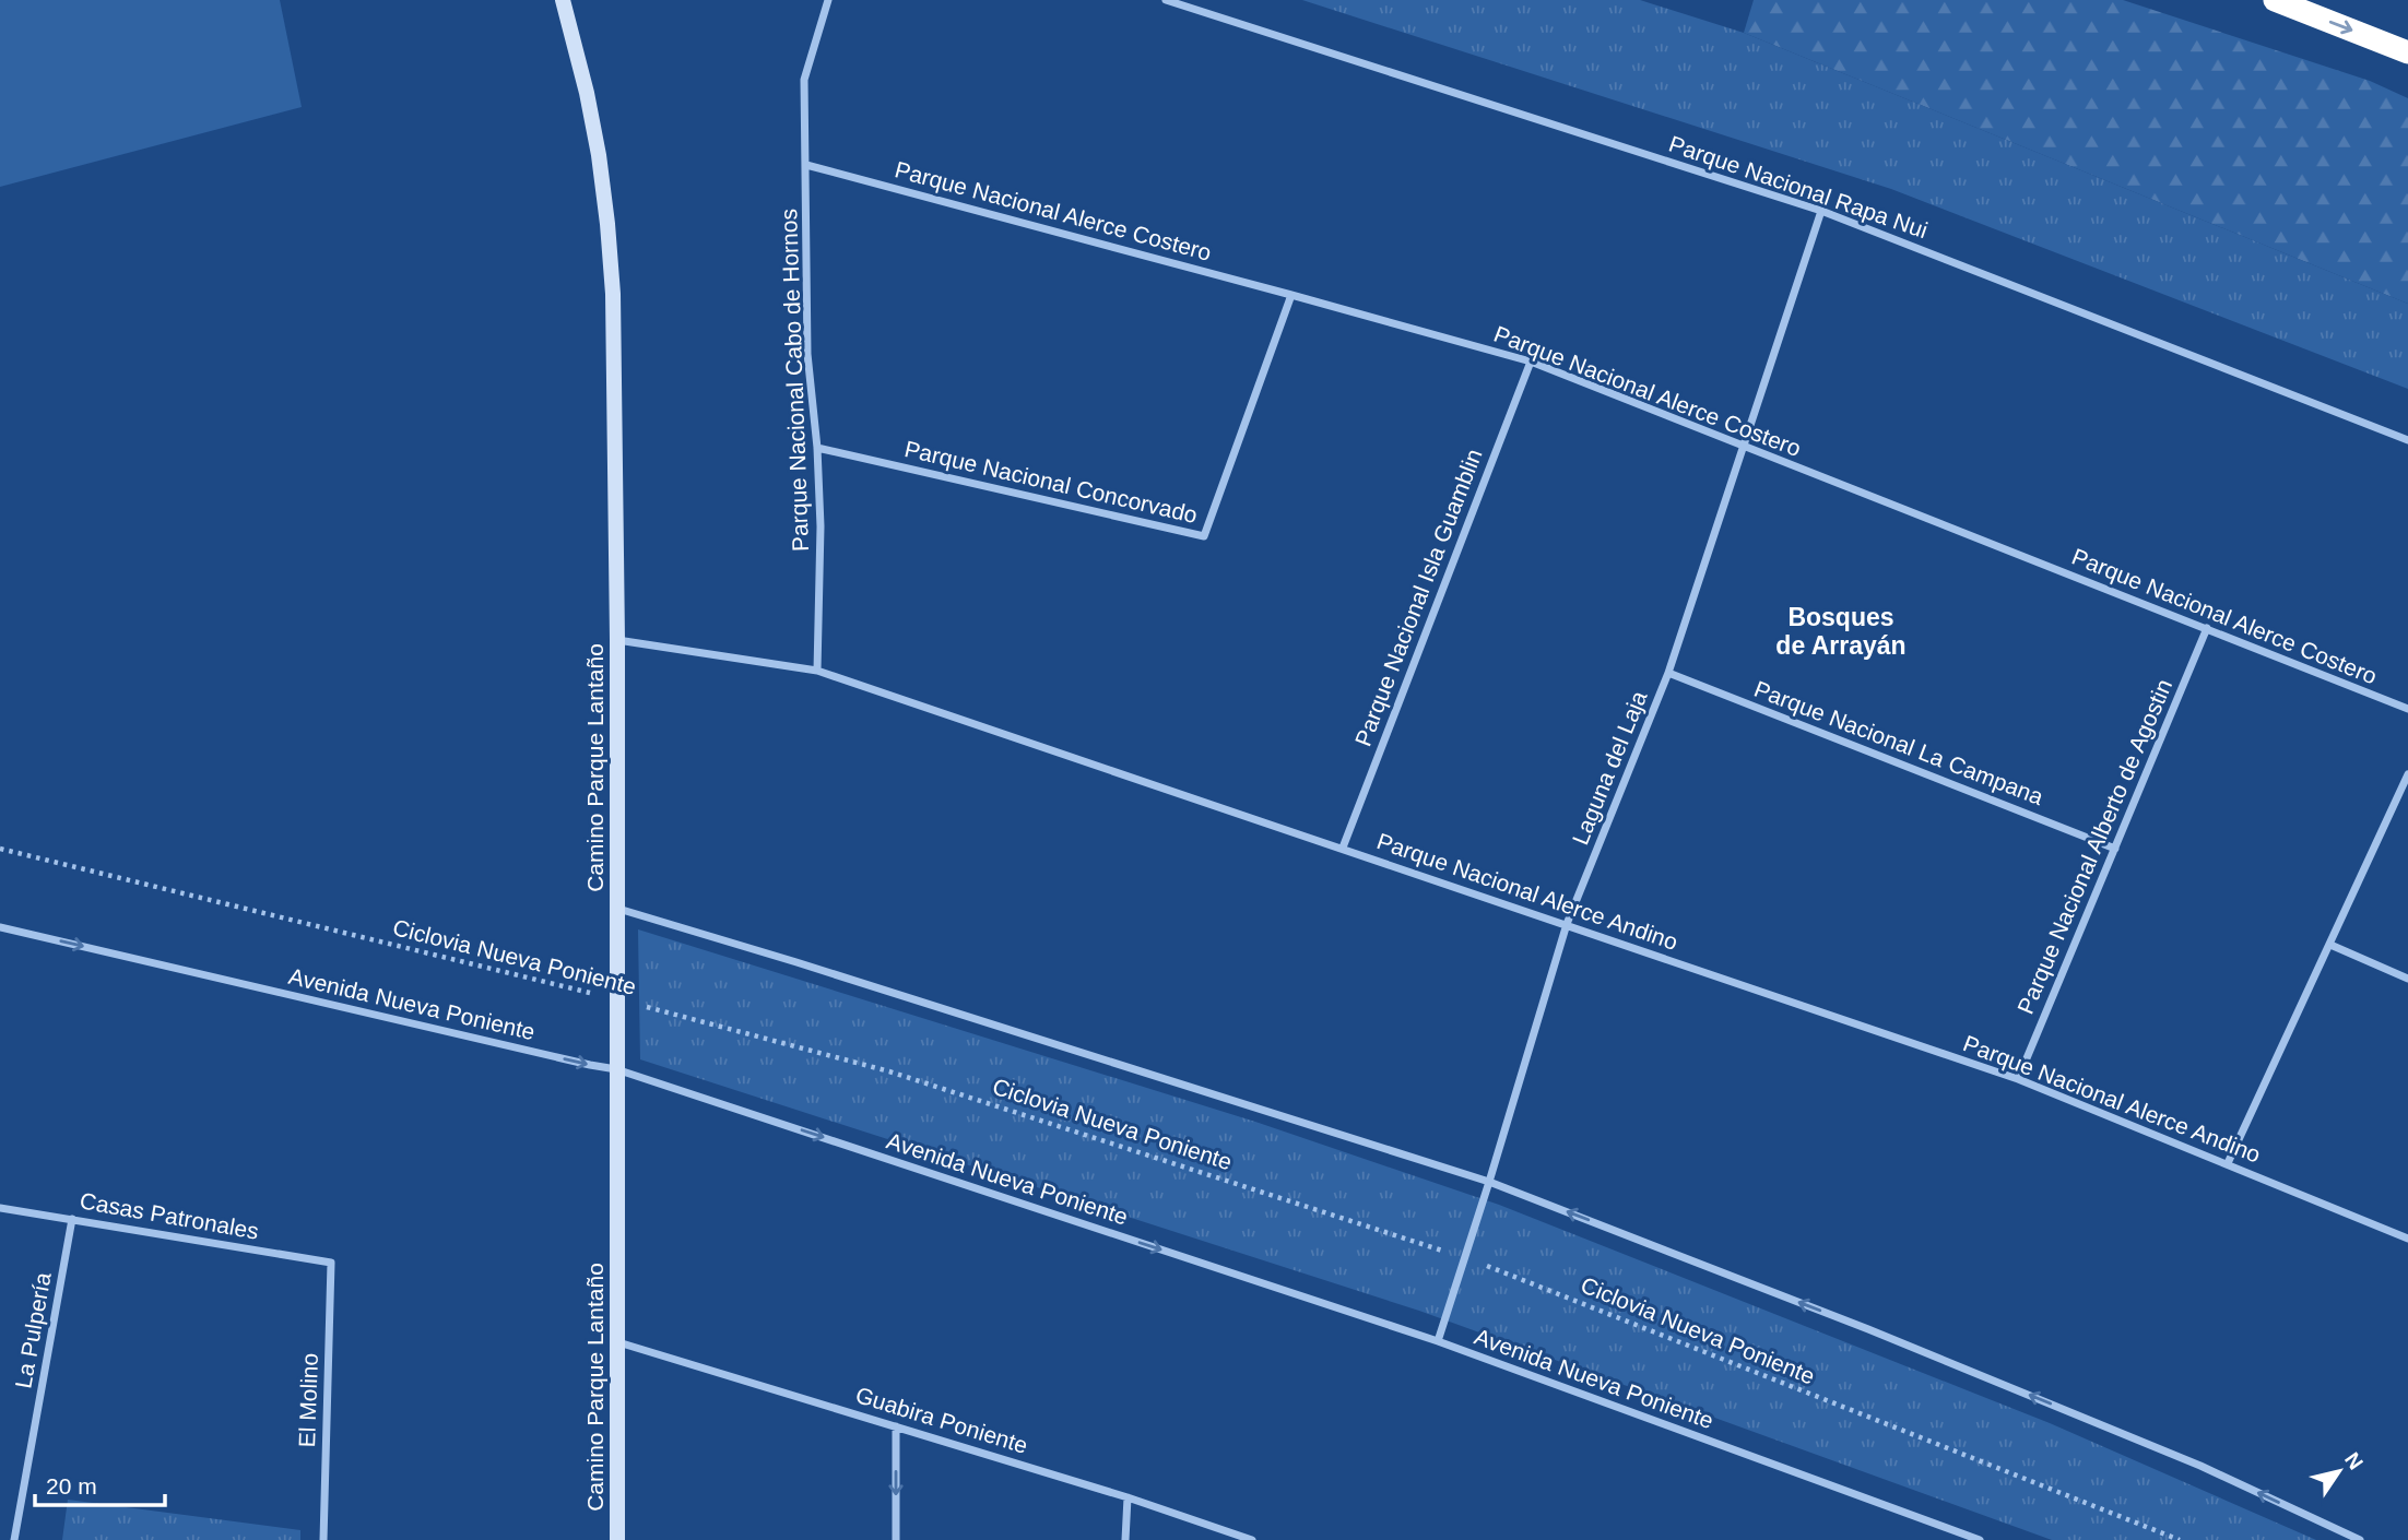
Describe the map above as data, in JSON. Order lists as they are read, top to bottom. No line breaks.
{"streets":{"main road":["Camino Parque Lantaño"],"street":["Parque Nacional Rapa Nui","Parque Nacional Alerce Costero","Parque Nacional Cabo de Hornos","Parque Nacional Concorvado","Parque Nacional Isla Guamblin","Parque Nacional La Campana","Laguna del Laja","Parque Nacional Alberto de Agostin","Parque Nacional Alerce Andino","Avenida Nueva Poniente","Casas Patronales","La Pulpería","El Molino","Guabira Poniente"],"path":["Ciclovia Nueva Poniente"]},"crossings":[["Parque Nacional Rapa Nui","Laguna del Laja"],["Parque Nacional Alerce Costero","Parque Nacional Cabo de Hornos"],["Parque Nacional Alerce Costero","Parque Nacional Concorvado"],["Parque Nacional Alerce Costero","Parque Nacional Isla Guamblin"],["Parque Nacional Alerce Costero","Laguna del Laja"],["Parque Nacional Alerce Costero","Parque Nacional Alberto de Agostin"],["Parque Nacional Cabo de Hornos","Parque Nacional Concorvado"],["Parque Nacional Cabo de Hornos","Parque Nacional Alerce Andino"],["Parque Nacional Isla Guamblin","Parque Nacional Alerce Andino"],["Parque Nacional La Campana","Laguna del Laja"],["Parque Nacional La Campana","Parque Nacional Alberto de Agostin"],["Camino Parque Lantaño","Parque Nacional Alerce Andino"],["Camino Parque Lantaño","Ciclovia Nueva Poniente"],["Camino Parque Lantaño","Avenida Nueva Poniente"],["Camino Parque Lantaño","Guabira Poniente"],["Laguna del Laja","Parque Nacional Alerce Andino"],["Laguna del Laja","Ciclovia Nueva Poniente"],["Laguna del Laja","Avenida Nueva Poniente"],["Parque Nacional Alberto de Agostin","Parque Nacional Alerce Andino"],["Casas Patronales","La Pulpería"],["Casas Patronales","El Molino"]],"one_way":["Avenida Nueva Poniente"],"districts":["Bosques de Arrayán"],"scale_bar":"20 m","north":"top right"}
